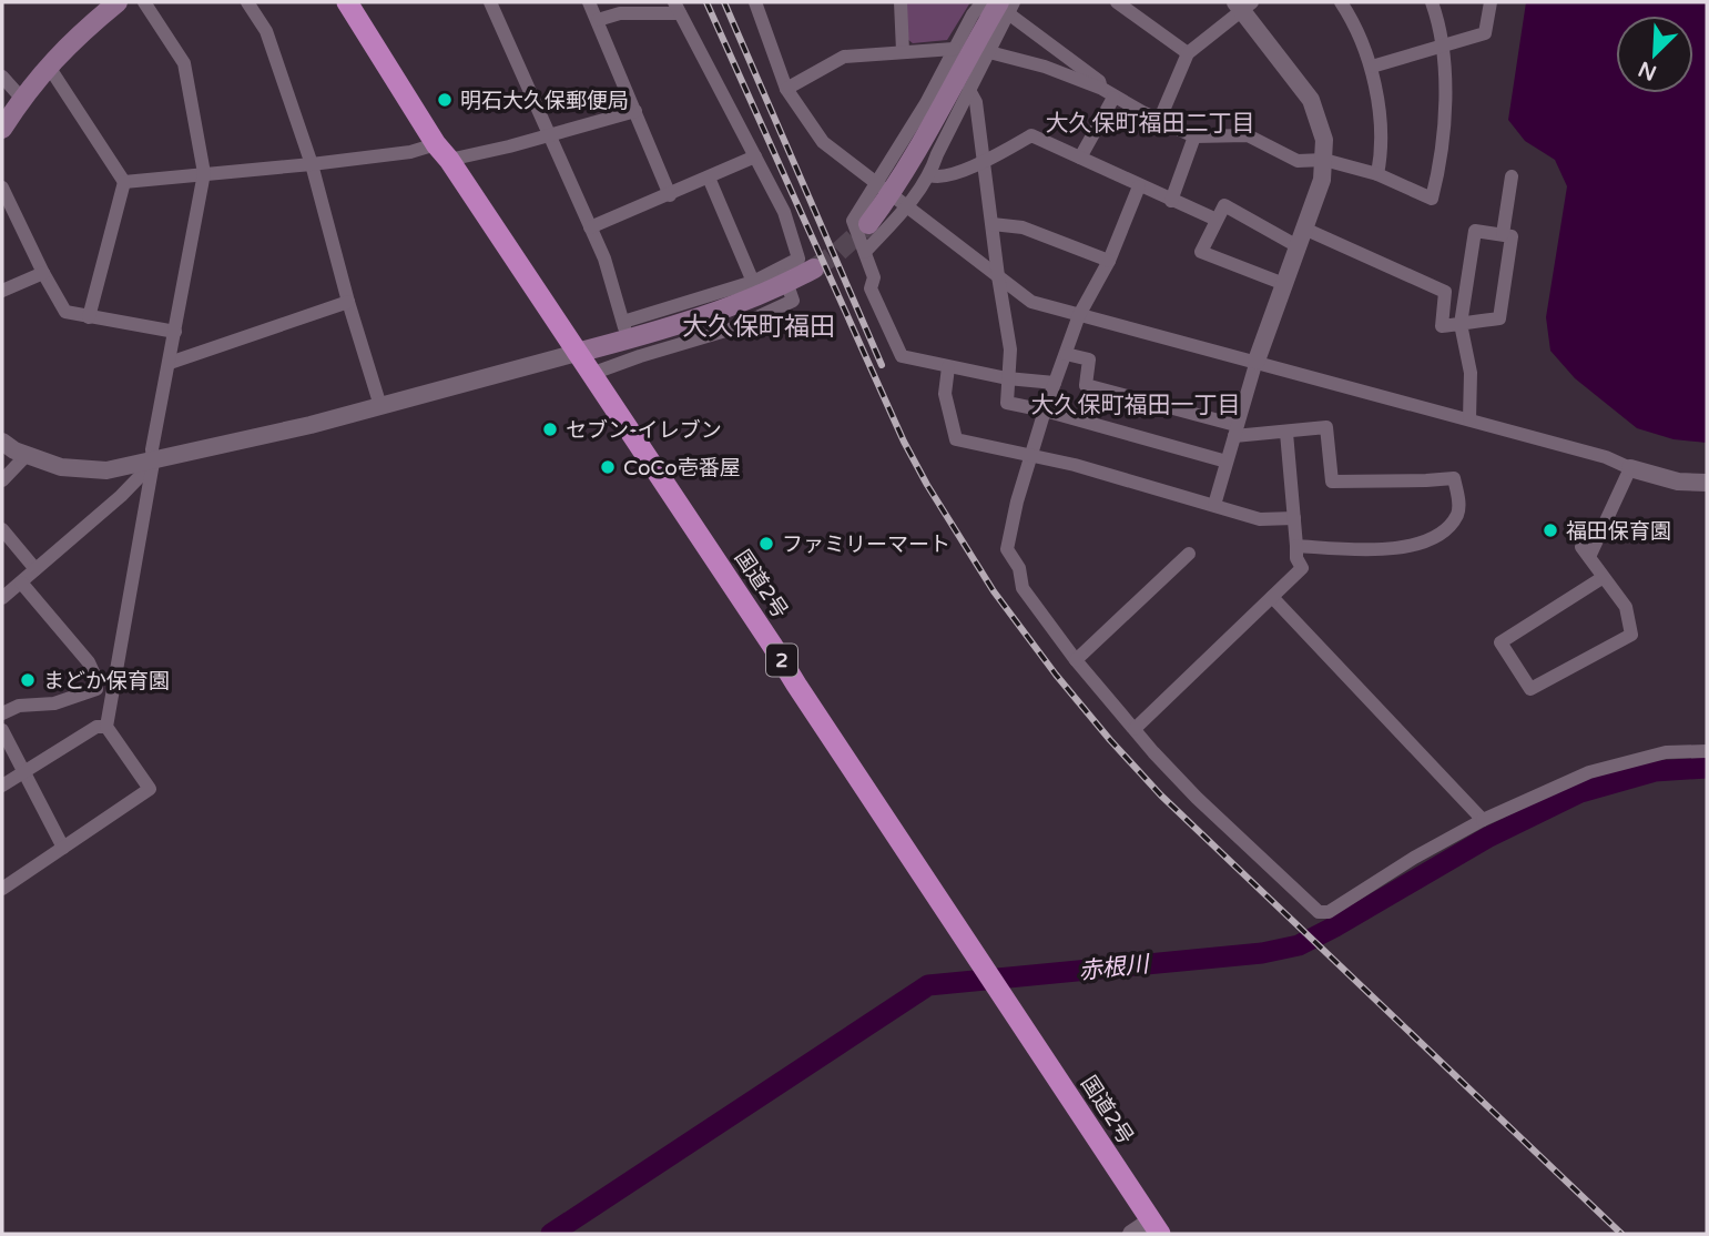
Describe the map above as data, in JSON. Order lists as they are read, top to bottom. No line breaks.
{"streets":{"highway":["国道2号","2"]},"districts":["大久保町福田二丁目","大久保町福田","大久保町福田一丁目"],"water":["赤根川"],"places":["明石大久保郵便局","セブン-イレブン","CoCo壱番屋","福田保育園","ファミリーマート","まどか保育園"],"north":"bottom left"}
